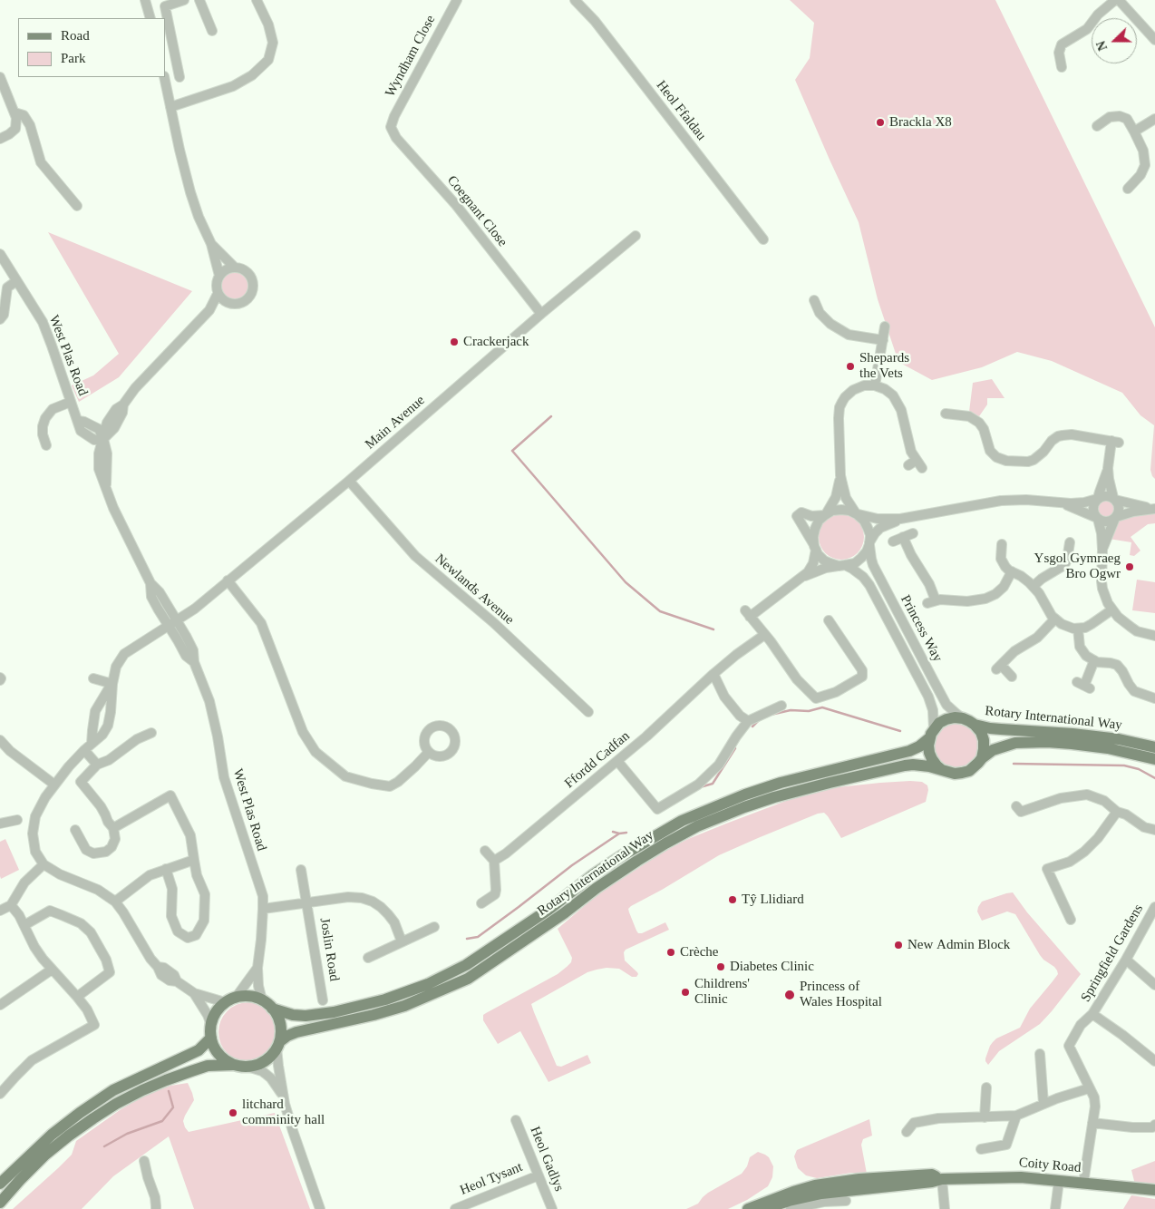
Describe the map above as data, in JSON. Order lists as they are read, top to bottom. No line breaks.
{"streets":{"main road":["Rotary International Way","Coity Road"],"street":["Wyndham Close","Heol Ffaldau","Coegnant Close","West Plas Road","Main Avenue","Newlands Avenue","Princess Way","Ffordd Cadfan","Joslin Road","Springfield Gardens","Heol Gadlys","Heol Tysant"]},"crossings":[["Wyndham Close","Coegnant Close"],["Coegnant Close","Main Avenue"],["West Plas Road","Main Avenue"],["West Plas Road","Rotary International Way"],["West Plas Road","Joslin Road"],["Main Avenue","Newlands Avenue"],["Princess Way","Rotary International Way"],["Heol Gadlys","Heol Tysant"]],"places":["Brackla X8","Crackerjack","Shepards the Vets","Ysgol Gymraeg Bro Ogwr","Tŷ Llidiard","New Admin Block","Crèche","Diabetes Clinic","Childrens' Clinic","Princess of Wales Hospital","litchard comminity hall"],"legend":["Road","Park"],"north":"left"}
